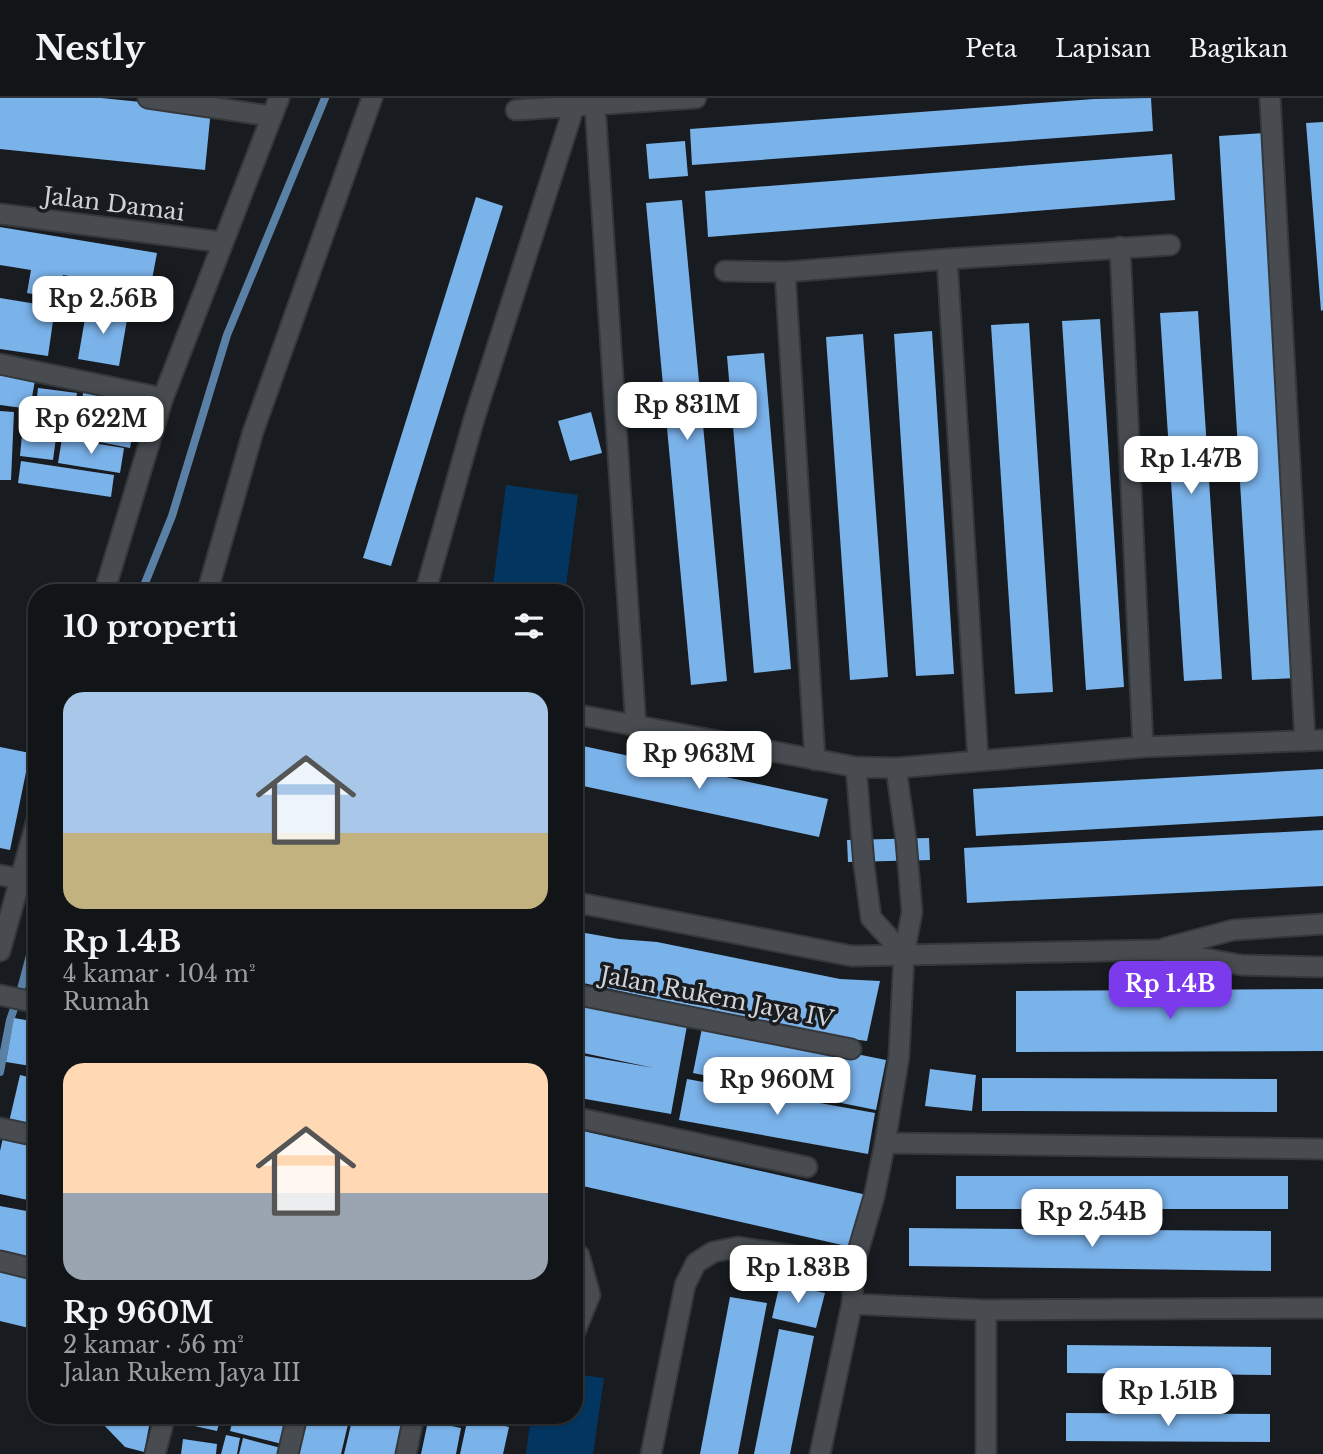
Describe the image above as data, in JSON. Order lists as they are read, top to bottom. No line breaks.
{"streets":{"street":["Jalan Damai","Jalan Rukem Jaya IV"]},"page":{"header":"Nestly","nav":["Peta","Lapisan","Bagikan"],"price":["Rp 2.56B","Rp 831M","Rp 622M","Rp 1.47B","Rp 963M","Rp 1.4B","Rp 960M","Rp 2.54B","Rp 1.83B","Rp 1.51B"],"heading":"10 properti","list":[{"name":"Rp 1.4B","note":"4 kamar · 104 m² · Rumah"},{"name":"Rp 960M","note":"2 kamar · 56 m² · Jalan Rukem Jaya III"}]}}
